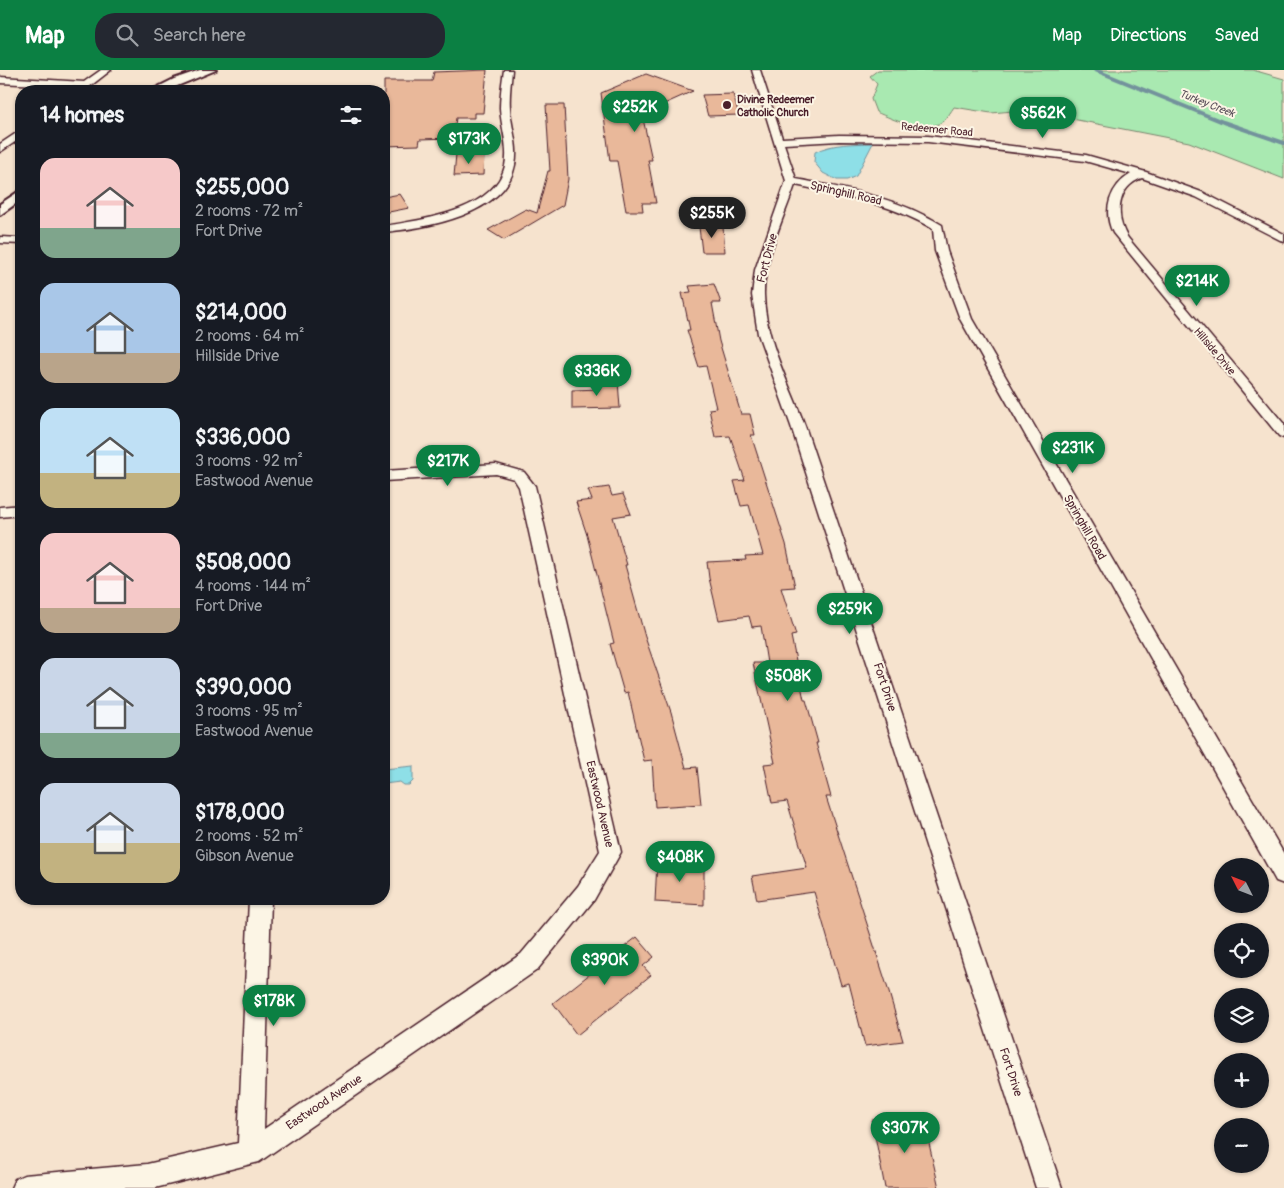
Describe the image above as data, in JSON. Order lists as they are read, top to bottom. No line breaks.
{"streets":{"street":["Redeemer Road","Springhill Road","Fort Drive","Hillside Drive","Eastwood Avenue"]},"crossings":[["Redeemer Road","Hillside Drive"],["Springhill Road","Fort Drive"]],"water":["Turkey Creek"],"places":["Divine Redeemer Catholic Church"],"north":"top left","page":{"header":"Map","search":"Search here","nav":["Map","Directions","Saved"],"heading":"14 homes","price":["$252K","$562K","$173K","$255K","$214K","$336K","$231K","$217K","$259K","$508K","$408K","$390K","$178K","$307K"],"list":[{"name":"$255,000","note":"2 rooms · 72 m² · Fort Drive"},{"name":"$214,000","note":"2 rooms · 64 m² · Hillside Drive"},{"name":"$336,000","note":"3 rooms · 92 m² · Eastwood Avenue"},{"name":"$508,000","note":"4 rooms · 144 m² · Fort Drive"},{"name":"$390,000","note":"3 rooms · 95 m² · Eastwood Avenue"},{"name":"$178,000","note":"2 rooms · 52 m² · Gibson Avenue"}],"map_buttons":["+","−"]}}
